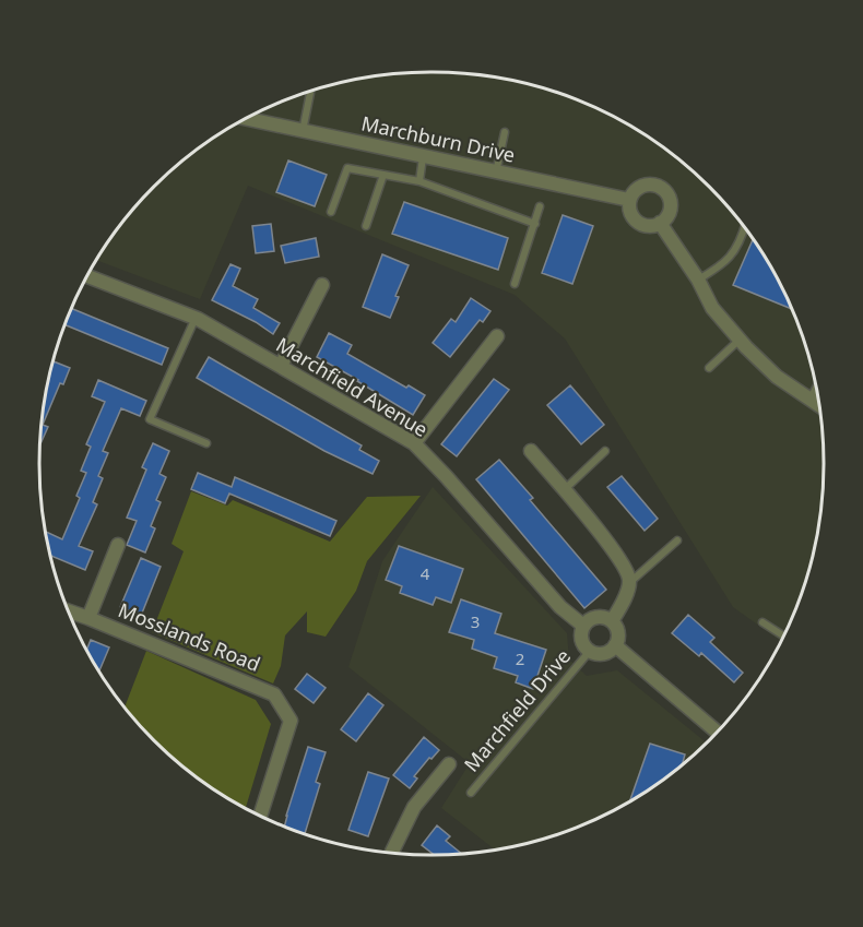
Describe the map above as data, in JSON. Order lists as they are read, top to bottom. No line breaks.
{"streets":{"street":["Marchburn Drive","Marchfield Avenue","Mosslands Road"],"lane":["Marchfield Drive"]},"crossings":[["Marchfield Avenue","Marchfield Drive"]],"house_numbers":["4","3","2"]}
